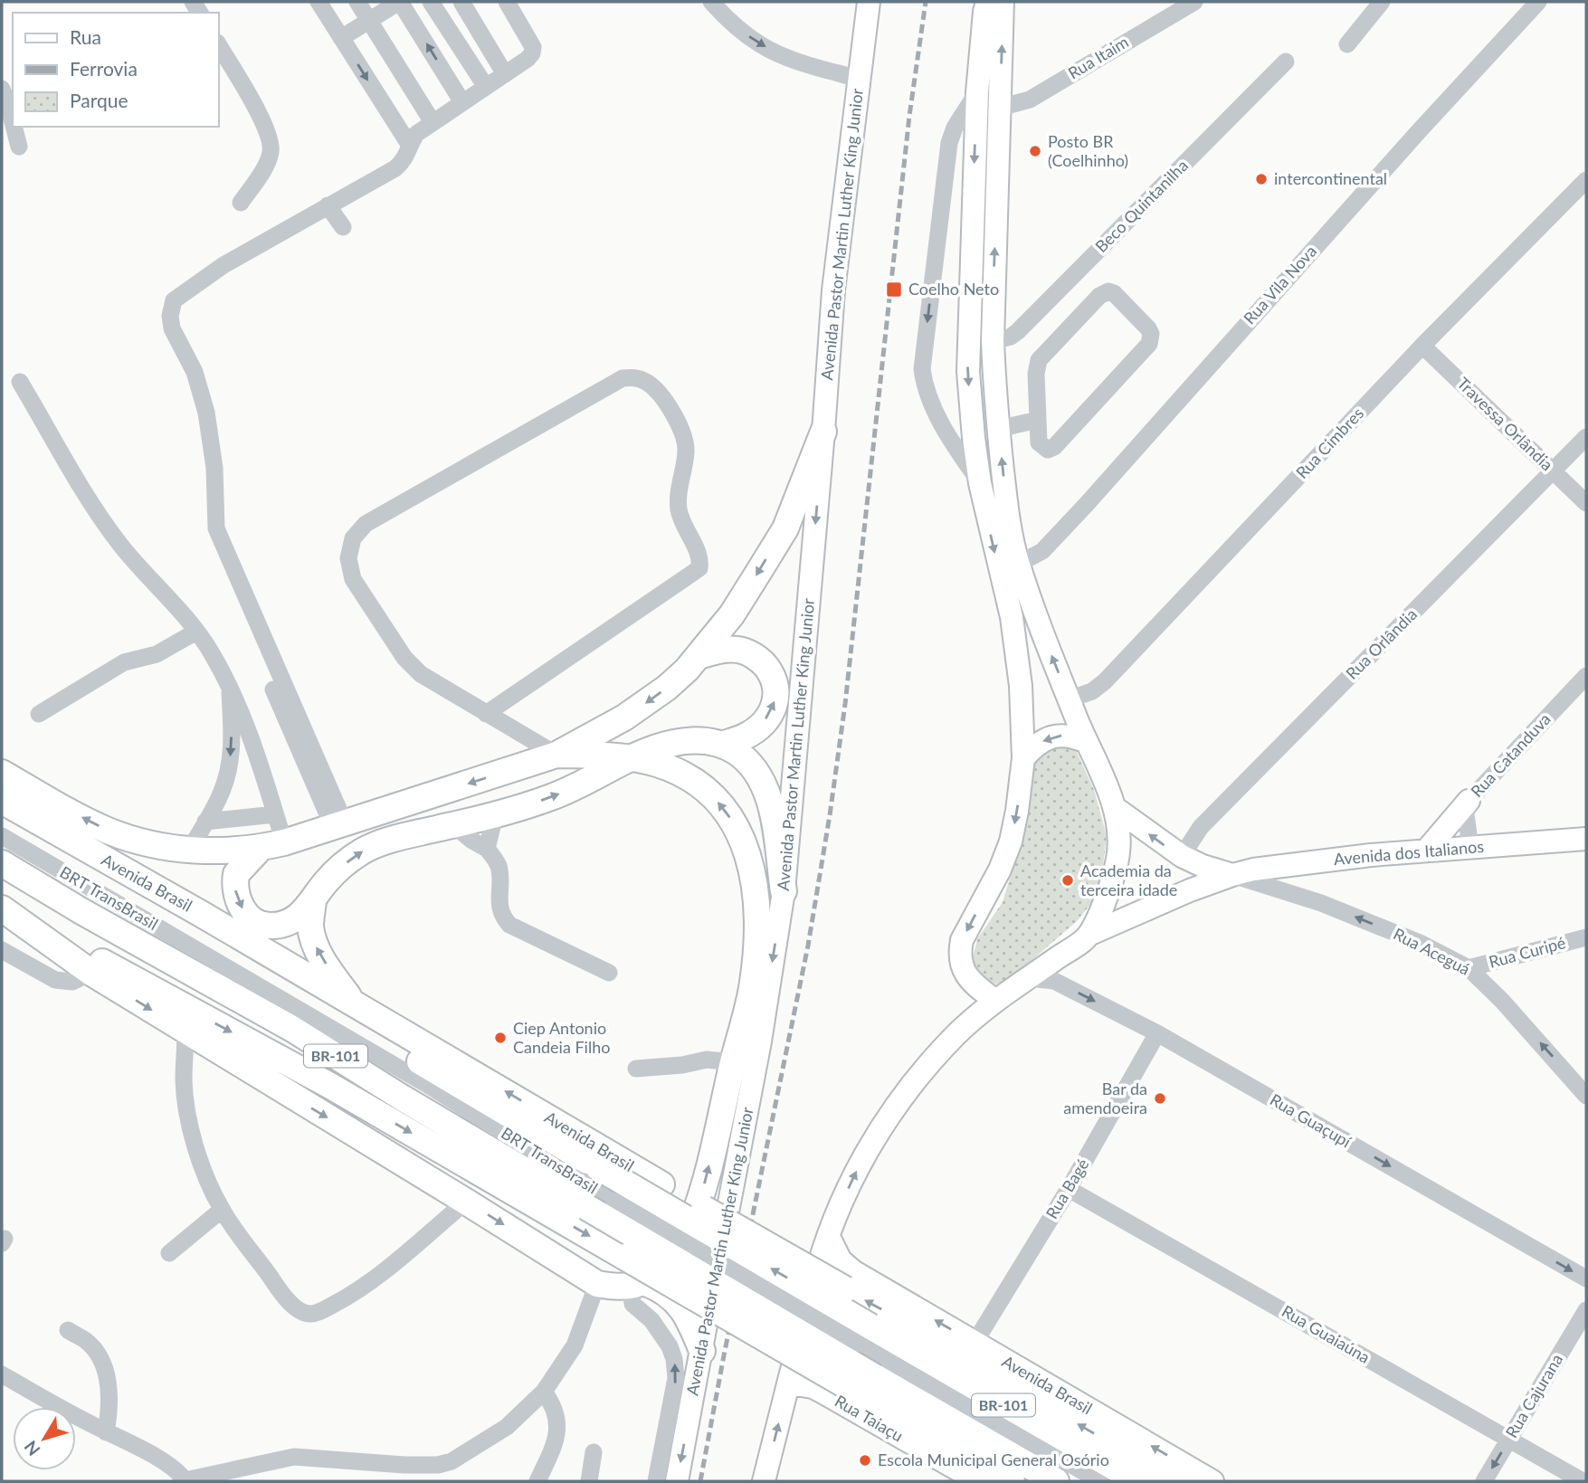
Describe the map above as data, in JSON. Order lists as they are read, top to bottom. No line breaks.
{"streets":{"highway":["Avenida Brasil","BR-101"],"main road":["Avenida Pastor Martin Luther King Junior","Avenida dos Italianos","Rua Taiaçu"],"street":["Rua Itaim","Beco Quintanilha","Rua Vila Nova","Travessa Orlândia","Rua Cimbres","Rua Orlândia","Rua Catanduva","BRT TransBrasil","Rua Aceguá","Rua Curipé","Rua Guaçupí","Rua Bagé","Rua Guaiaúna","Rua Cajurana"]},"crossings":[["Travessa Orlândia","Rua Cimbres"],["Travessa Orlândia","Rua Orlândia"],["Rua Orlândia","Avenida dos Italianos"],["Rua Catanduva","Avenida dos Italianos"],["Avenida dos Italianos","Rua Aceguá"],["Avenida Brasil","BRT TransBrasil"],["Avenida Brasil","Rua Bagé"],["BRT TransBrasil","BR-101"],["Rua Aceguá","Rua Curipé"],["Rua Guaçupí","Rua Bagé"],["Rua Bagé","Rua Guaiaúna"],["Rua Guaiaúna","Rua Cajurana"]],"one_way":["Rua Aceguá","Rua Guaçupí"],"places":{"other":["Posto BR (Coelhinho)","intercontinental","Academia da terceira idade","Ciep Antonio Candeia Filho","Bar da amendoeira","Escola Municipal General Osório"],"transit":["Coelho Neto"]},"legend":["Rua","Ferrovia","Parque"],"north":"bottom left"}
